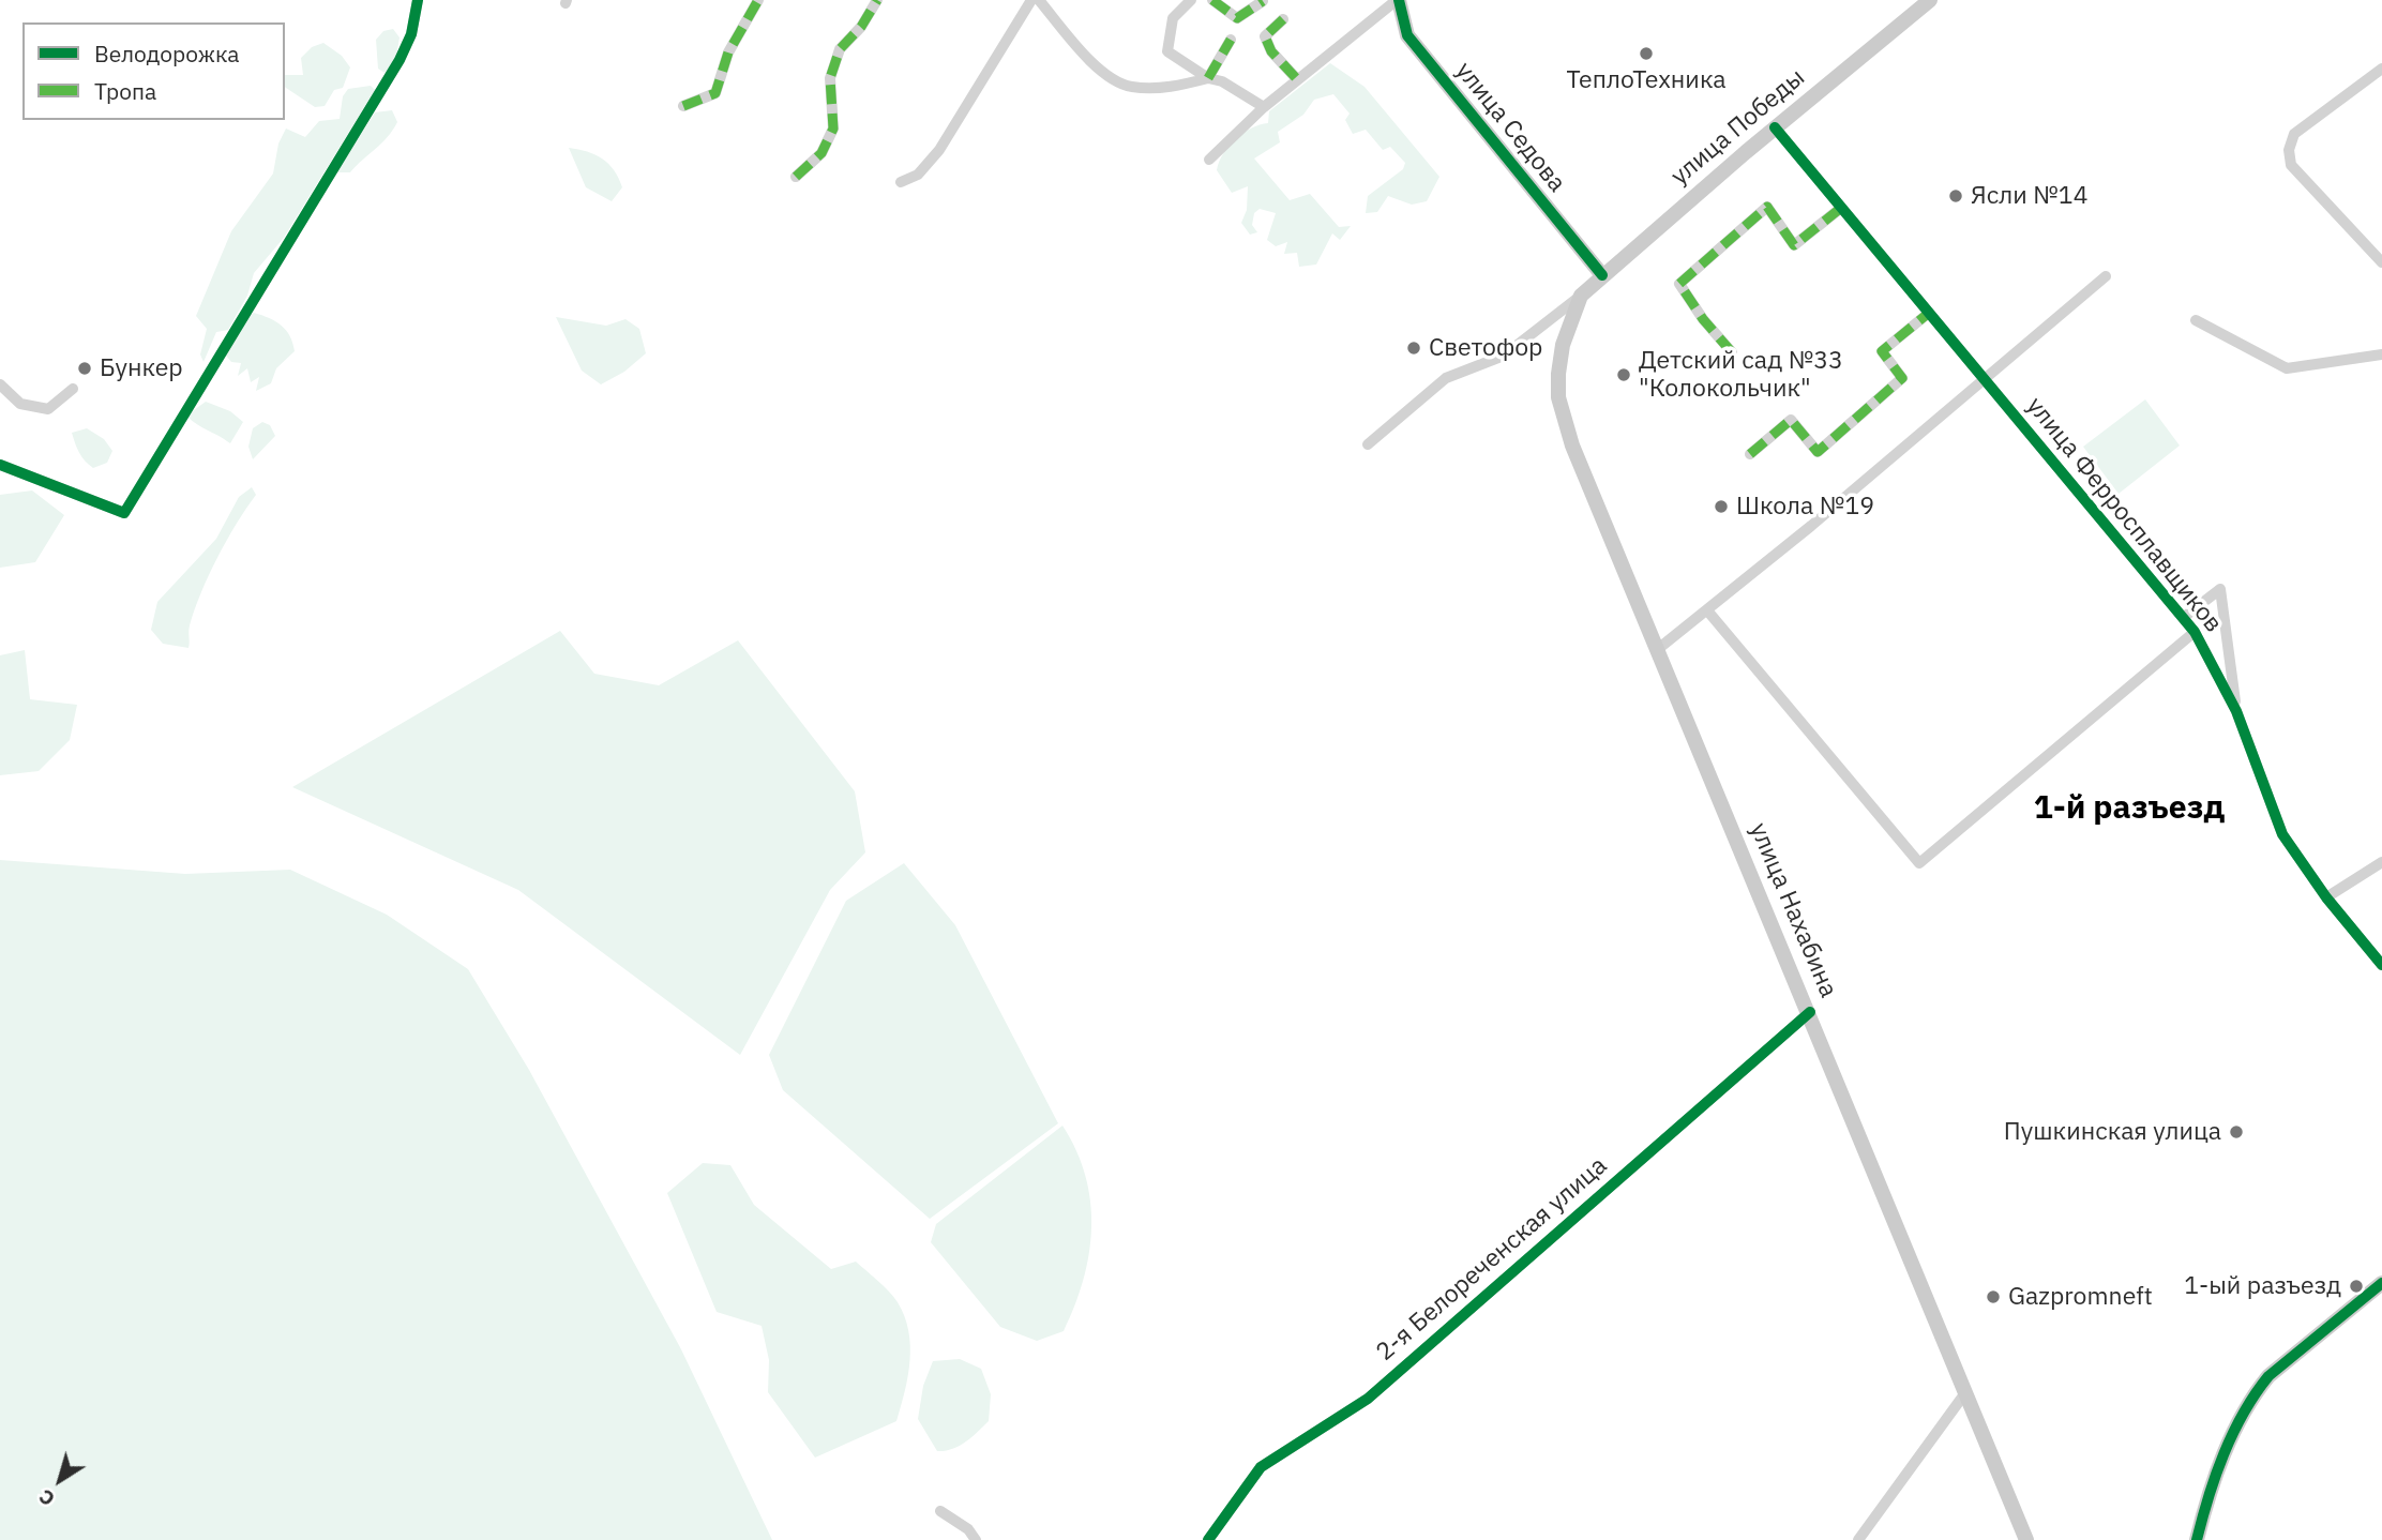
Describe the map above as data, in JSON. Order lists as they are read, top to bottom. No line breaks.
{"streets":{"main road":["улица Седова","улица Победы","улица Нахабина"],"street":["улица Ферросплавщиков","2-я Белореченская улица"]},"crossings":[["улица Седова","улица Победы"],["улица Победы","улица Ферросплавщиков"],["улица Победы","улица Нахабина"],["улица Нахабина","2-я Белореченская улица"]],"districts":["1-й разъезд"],"places":["ТеплоТехника","Ясли №14","Светофор","Бункер","Детский сад №33 \"Колокольчик\"","Школа №19","Пушкинская улица","1-ый разъезд","Gazpromneft"],"legend":["Велодорожка","Тропа"],"north":"bottom left"}
